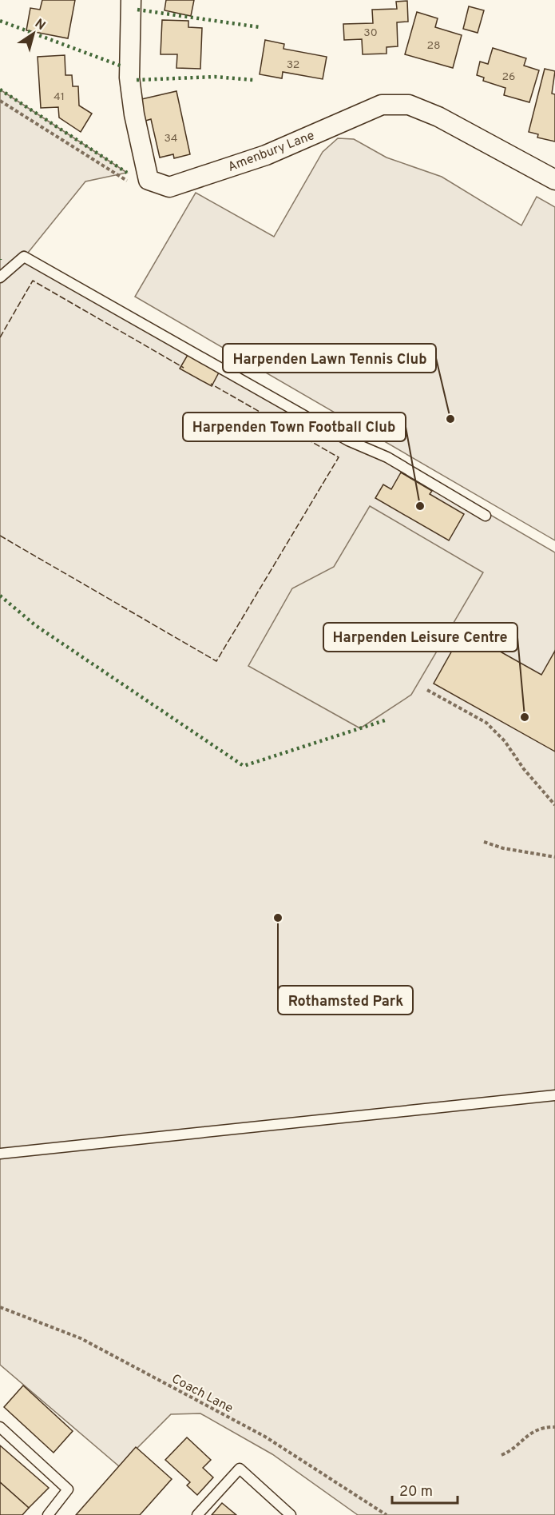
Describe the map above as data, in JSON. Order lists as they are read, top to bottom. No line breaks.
{"streets":{"street":["Amenbury Lane"],"path":["Coach Lane"]},"places":["Harpenden Lawn Tennis Club","Harpenden Town Football Club","Harpenden Leisure Centre","Rothamsted Park"],"house_numbers":["30","28","32","26","41","34"],"scale_bar":"20 m","north":"top right"}
